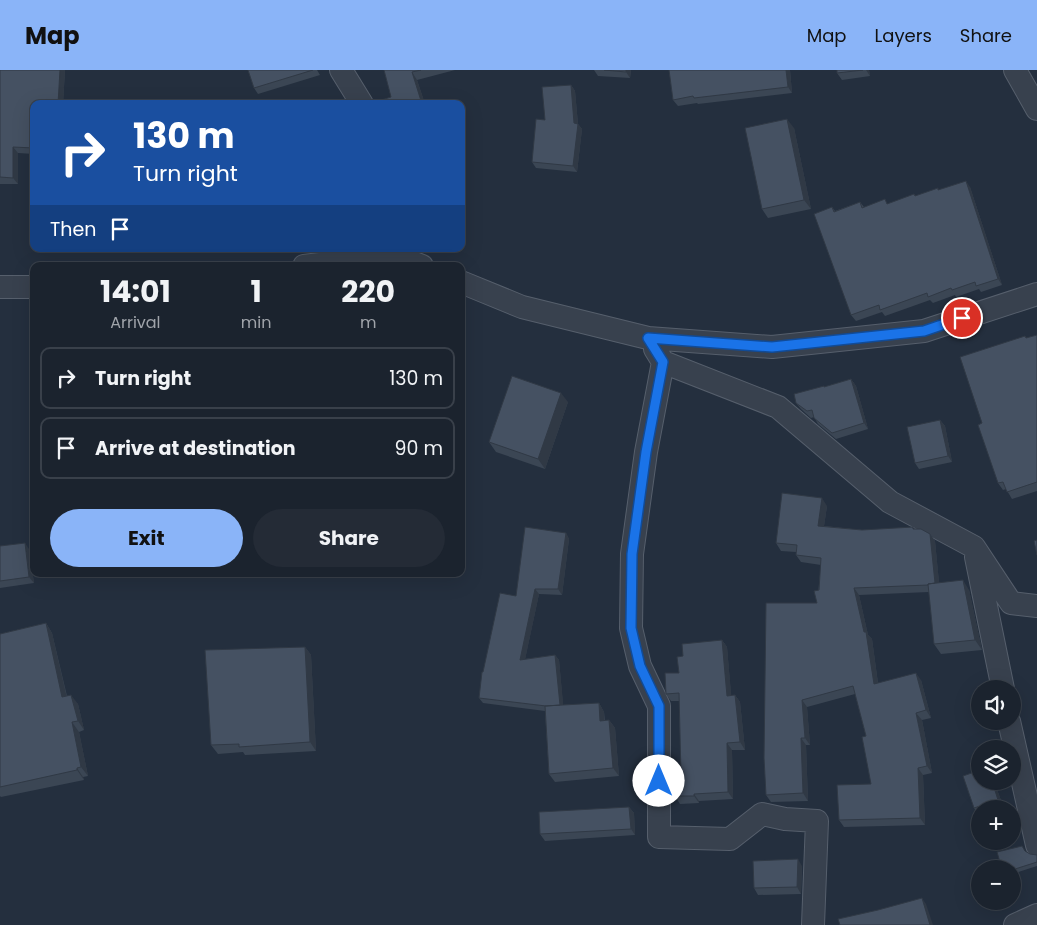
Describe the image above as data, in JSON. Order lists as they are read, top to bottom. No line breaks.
{"page":{"header":"Map","nav":["Map","Layers","Share"],"turn":["130 m","Turn right"],"then":"Then","eta":["14:01","Arrival","1","min","220","m"],"list":[{"name":"Turn right","value":"130 m"},{"name":"Arrive at destination","value":"90 m"}],"buttons":["Exit","Share"],"map_buttons":["+","−"]}}
